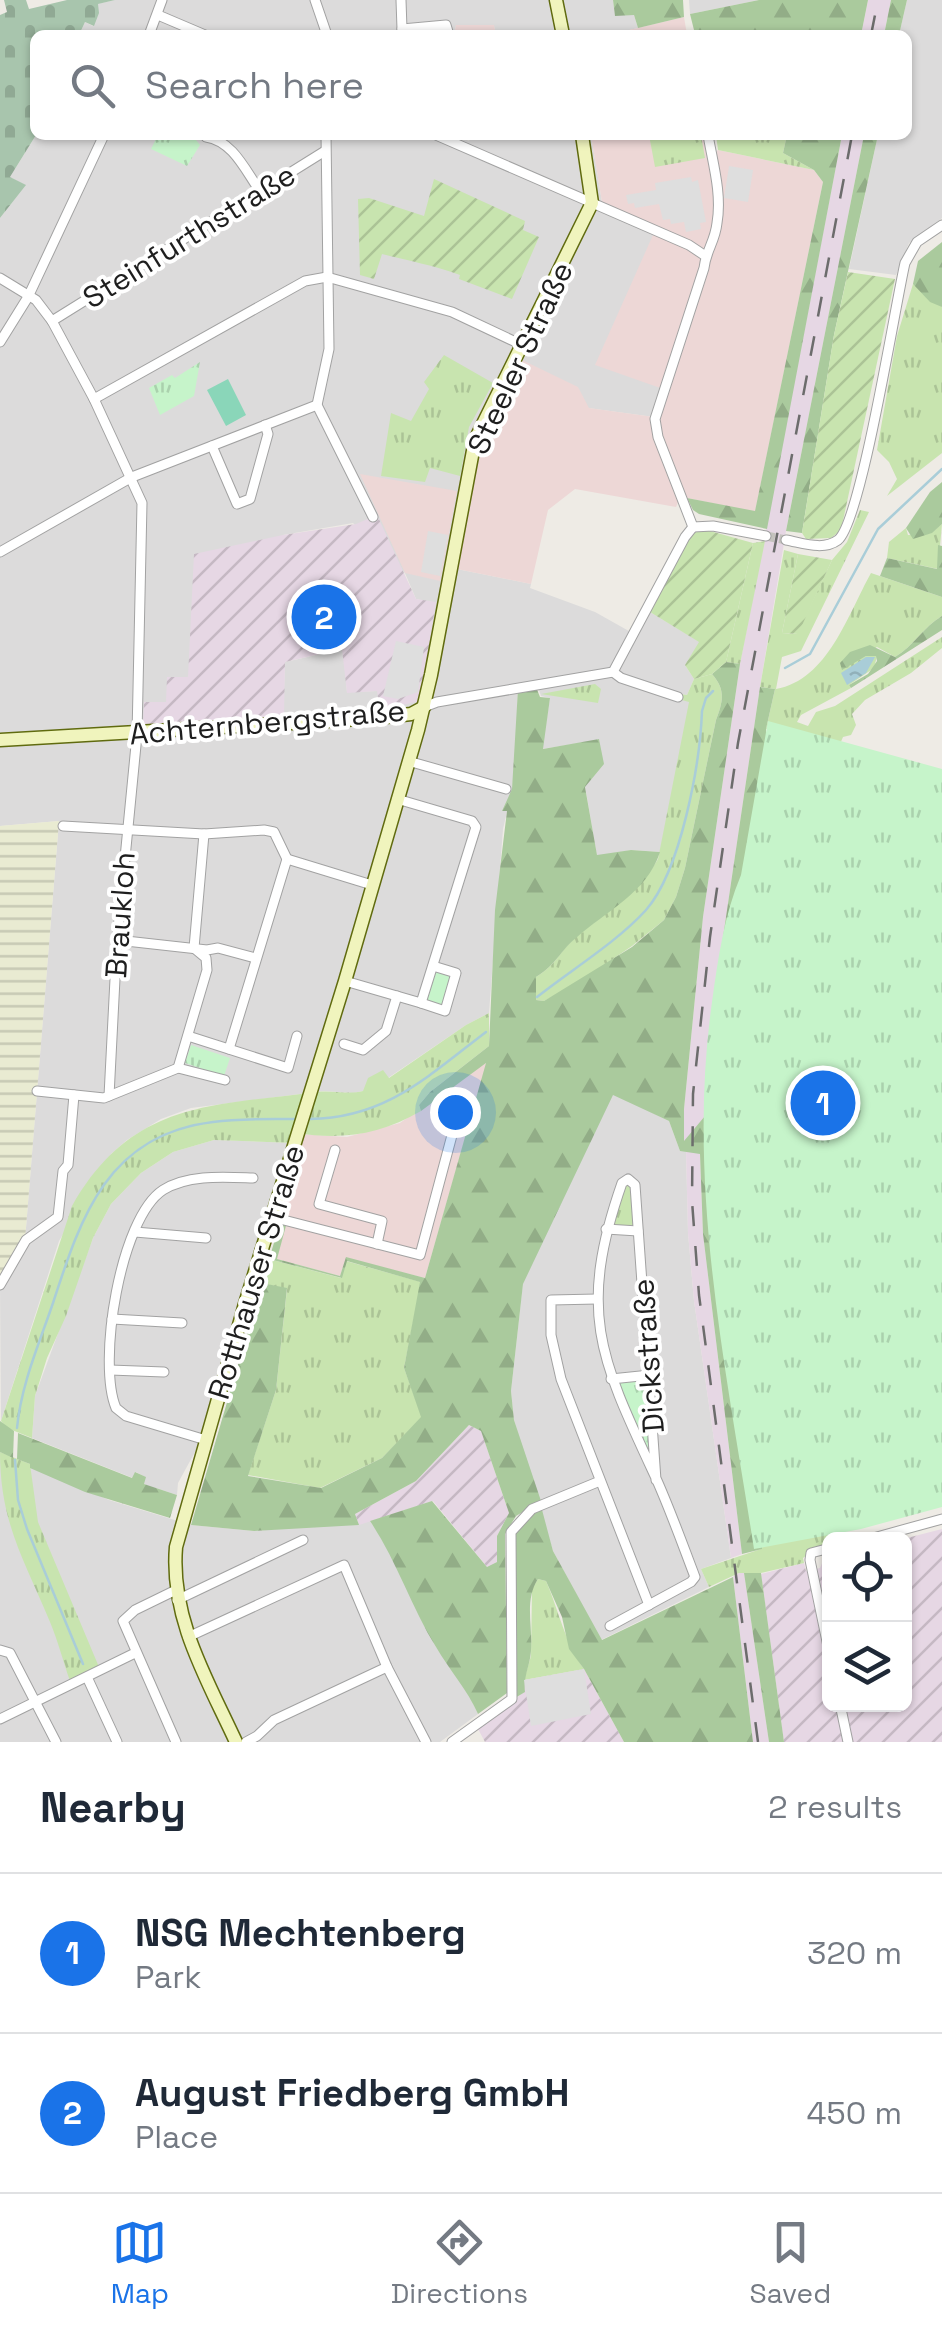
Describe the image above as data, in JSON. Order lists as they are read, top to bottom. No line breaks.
{"streets":{"main road":["Steeler Straße","Achternbergstraße","Rotthauser Straße"],"street":["Steinfurthstraße","Braukloh","Dickstraße"]},"crossings":[["Steinfurthstraße","Braukloh"],["Steeler Straße","Achternbergstraße"],["Steeler Straße","Rotthauser Straße"],["Achternbergstraße","Braukloh"]],"page":{"search":"Search here","pins":["2","1"],"heading":["Nearby","2 results"],"list":[{"mark":"1","name":"NSG Mechtenberg","note":"Park","value":"320 m"},{"mark":"2","name":"August Friedberg GmbH","note":"Place","value":"450 m"}],"nav":["Map","Directions","Saved"]}}
